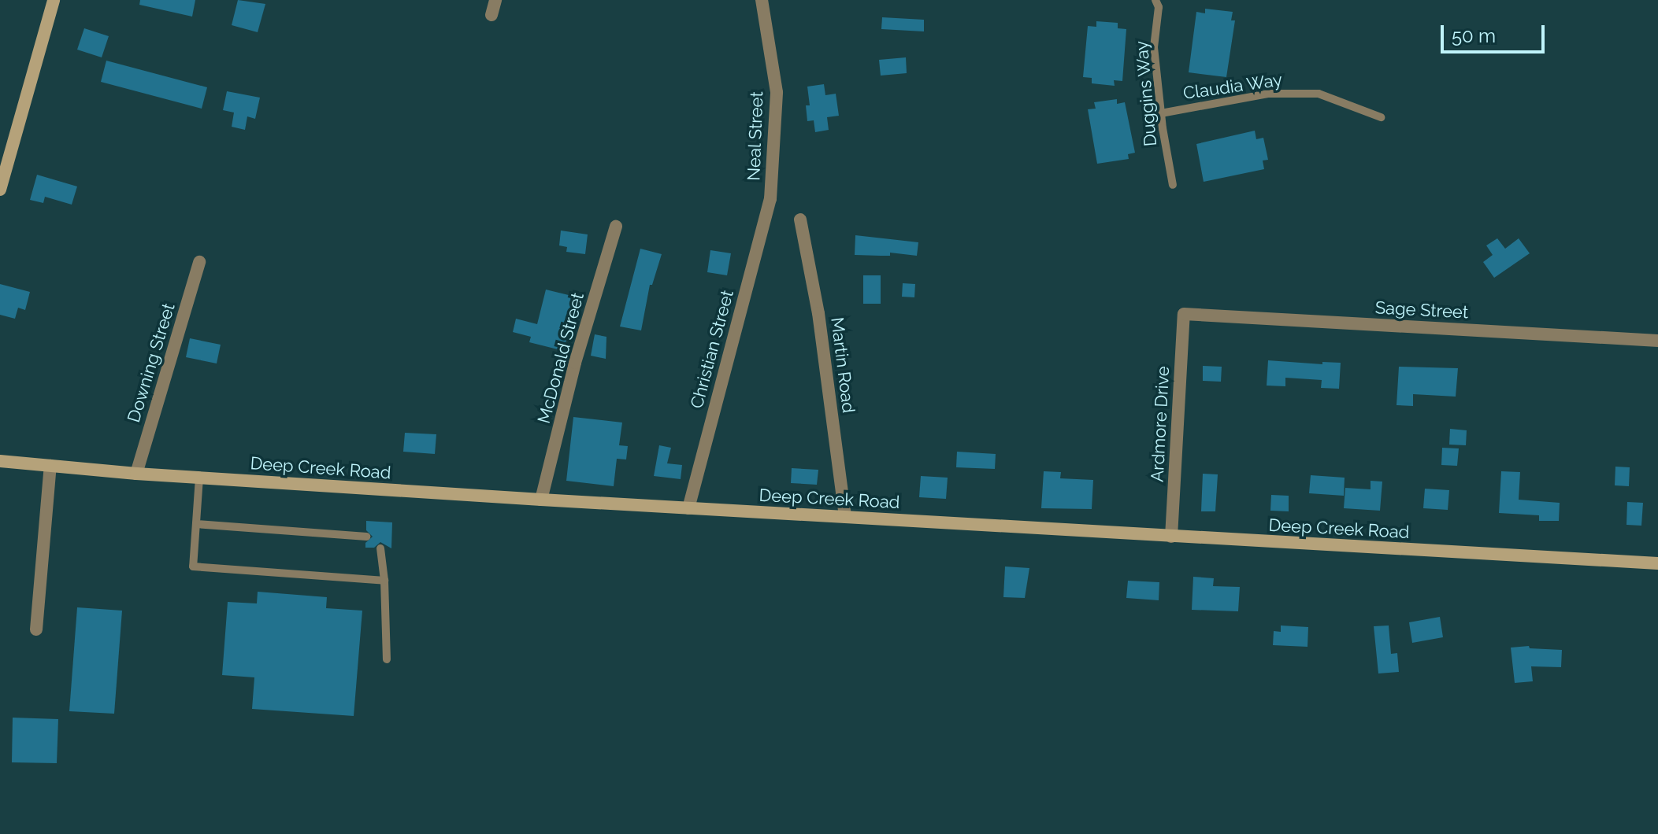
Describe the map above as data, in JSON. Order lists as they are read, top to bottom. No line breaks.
{"streets":{"street":["Neal Street","Sage Street","Christian Street","McDonald Street","Downing Street","Martin Road","Ardmore Drive","Deep Creek Road"],"lane":["Claudia Way","Duggins Way"]},"crossings":[["Claudia Way","Duggins Way"],["Neal Street","Christian Street"],["Sage Street","Ardmore Drive"],["Christian Street","Deep Creek Road"],["McDonald Street","Deep Creek Road"],["Downing Street","Deep Creek Road"],["Martin Road","Deep Creek Road"],["Ardmore Drive","Deep Creek Road"]],"scale_bar":"50 m"}
